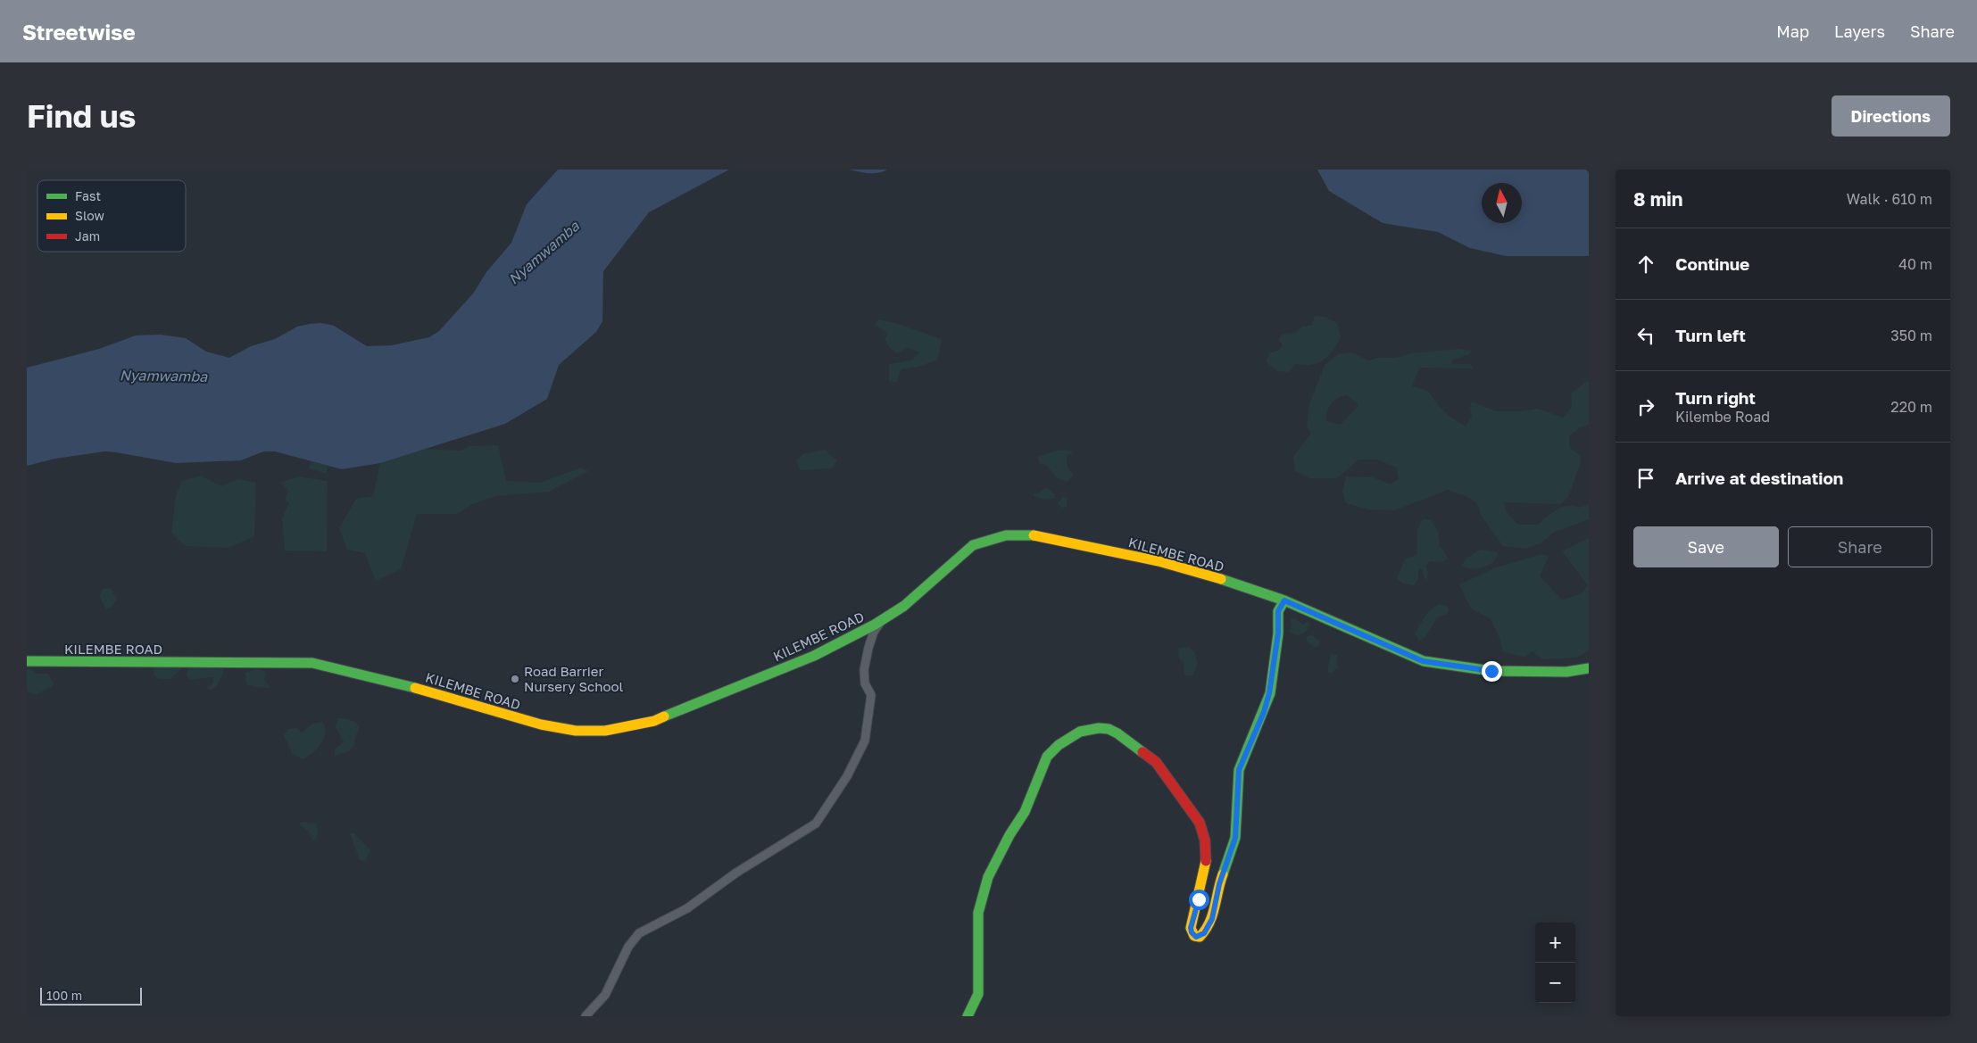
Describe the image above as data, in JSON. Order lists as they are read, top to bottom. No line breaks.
{"streets":{"main road":["KILEMBE ROAD"]},"water":["Nyamwamba"],"places":["Road Barrier Nursery School"],"legend":["Fast","Slow","Jam"],"scale_bar":"100 m","north":"top","page":{"header":"Streetwise","nav":["Map","Layers","Share"],"buttons":["Directions",["Save","Share"]],"title":"Find us","heading":["8 min","Walk · 610 m"],"list":[["Continue","40 m"],["Turn left","350 m"],["Turn right","Kilembe Road","220 m"],"Arrive at destination"],"map_buttons":["+","−"],"scale":"100 m"}}
